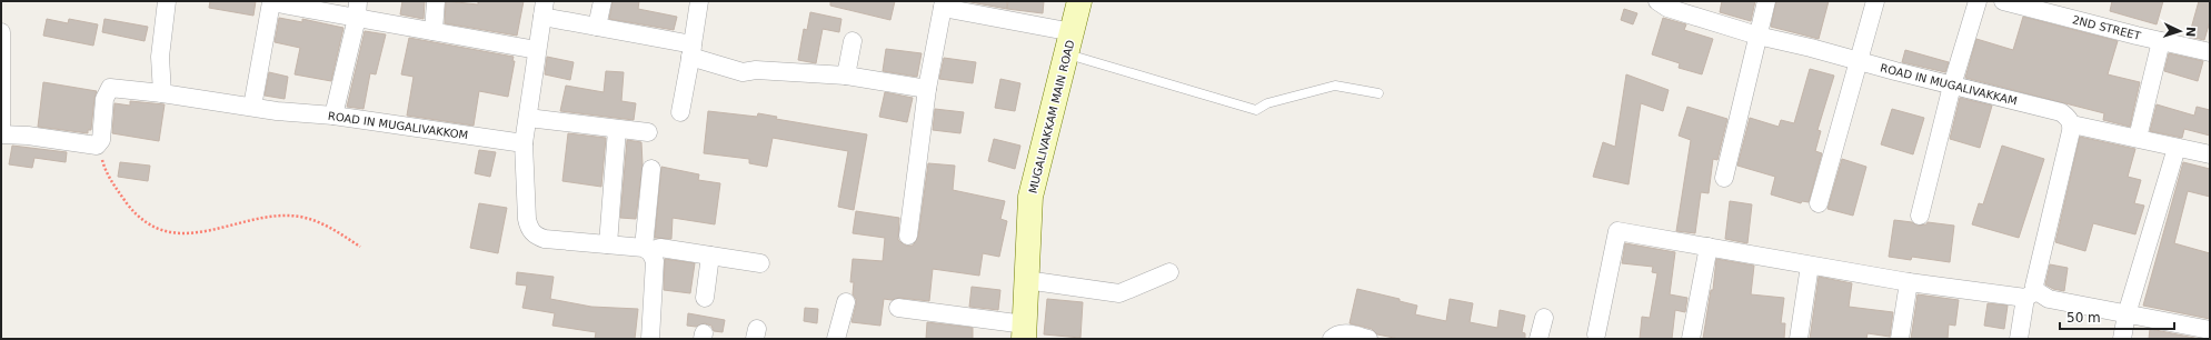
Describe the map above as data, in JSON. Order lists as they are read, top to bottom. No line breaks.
{"streets":{"street":["2ND STREET","ROAD IN MUGALIVAKKAM","MUGALIVAKKAM MAIN ROAD","ROAD IN MUGALIVAKKOM"]},"scale_bar":"50 m","north":"right"}
